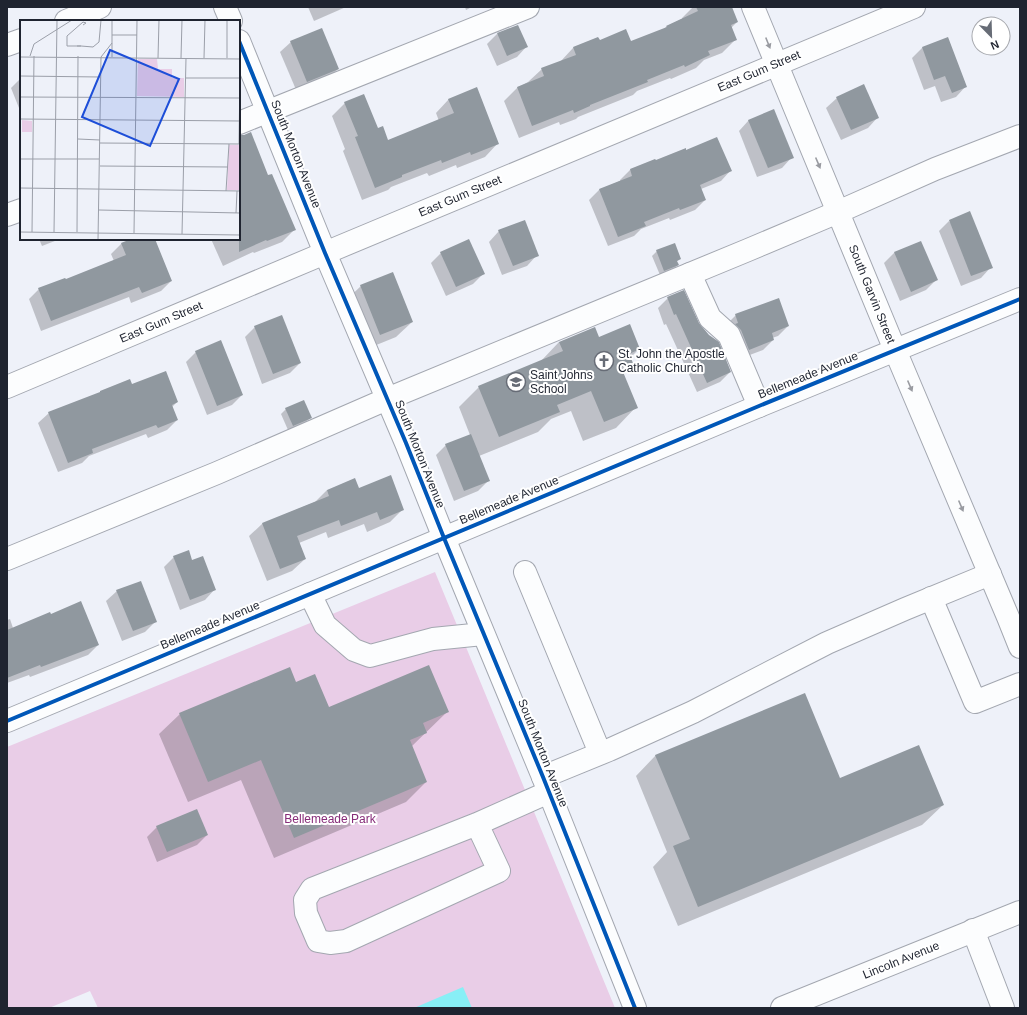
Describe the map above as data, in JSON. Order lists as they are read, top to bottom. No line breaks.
{"streets":{"street":["East Gum Street","South Morton Avenue","South Garvin Street","Bellemeade Avenue","Lincoln Avenue"]},"crossings":[["East Gum Street","South Morton Avenue"],["East Gum Street","South Garvin Street"],["South Morton Avenue","Bellemeade Avenue"],["South Garvin Street","Bellemeade Avenue"]],"one_way":["South Garvin Street"],"parks":["Bellemeade Park"],"places":{"church":["St. John the Apostle Catholic Church"],"school or university":["Saint Johns School"]},"north":"bottom right"}
